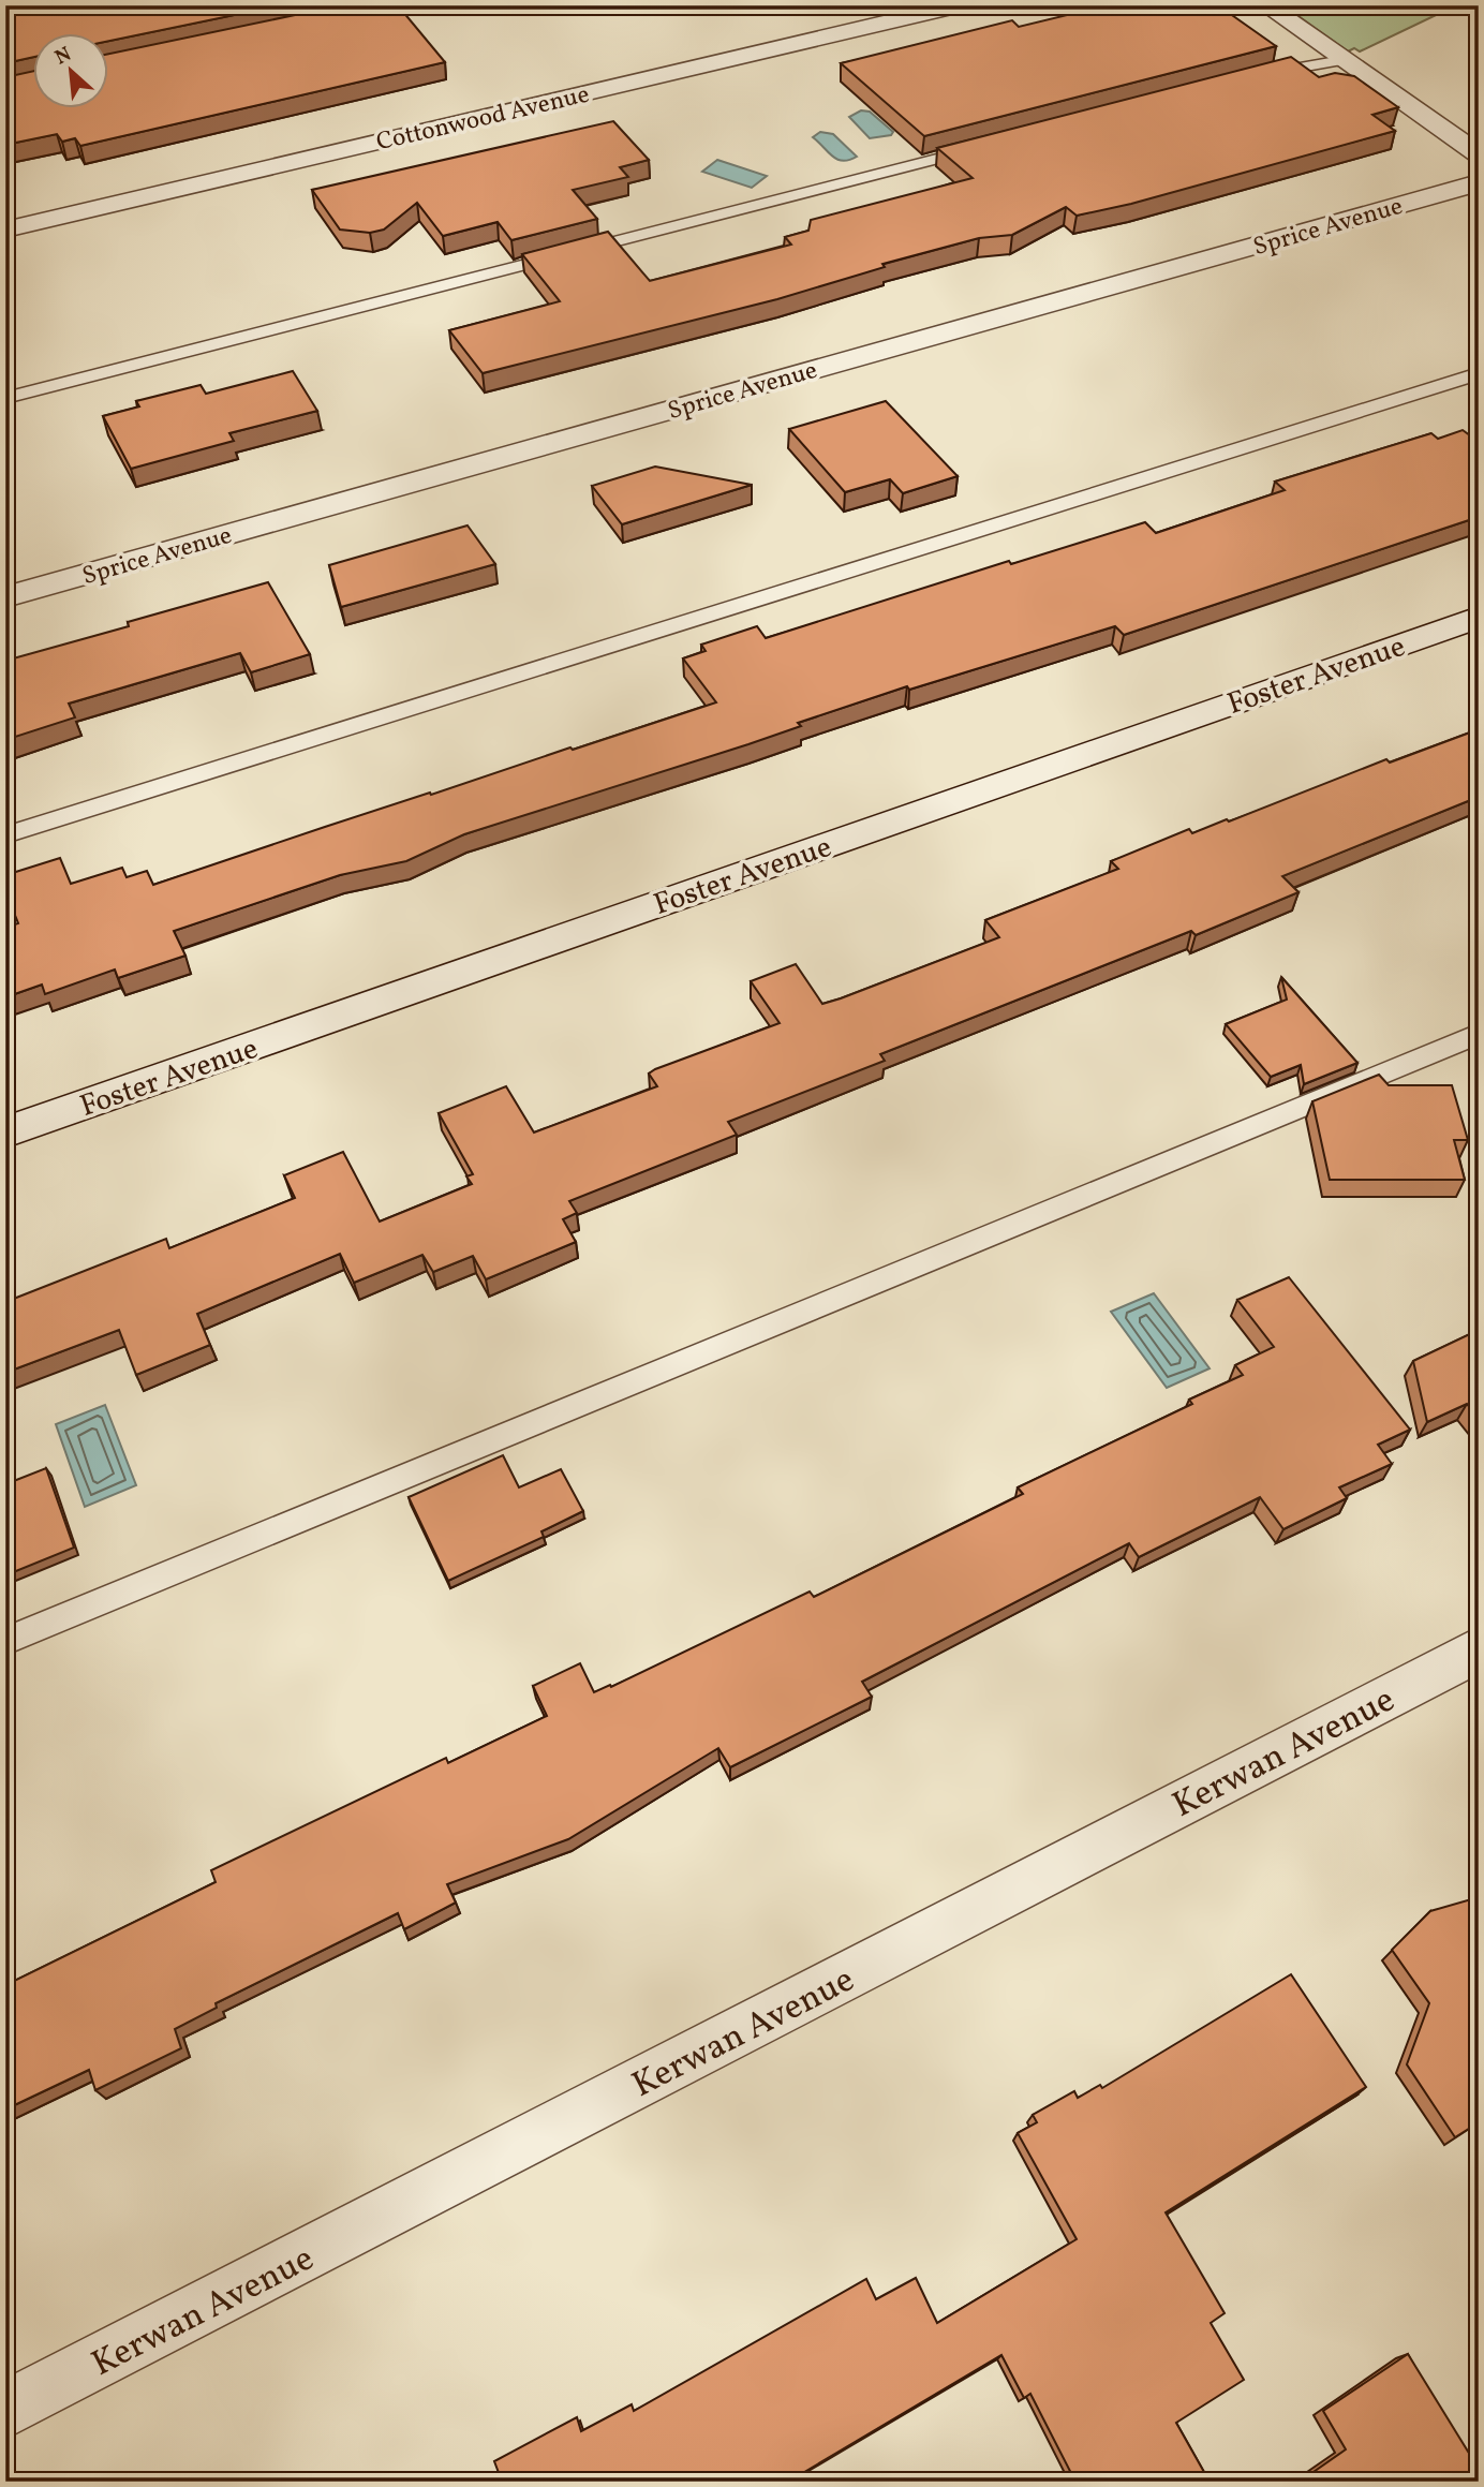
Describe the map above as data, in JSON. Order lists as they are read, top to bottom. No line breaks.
{"streets":{"street":["Cottonwood Avenue","Sprice Avenue","Foster Avenue","Kerwan Avenue"]},"north":"top left"}
